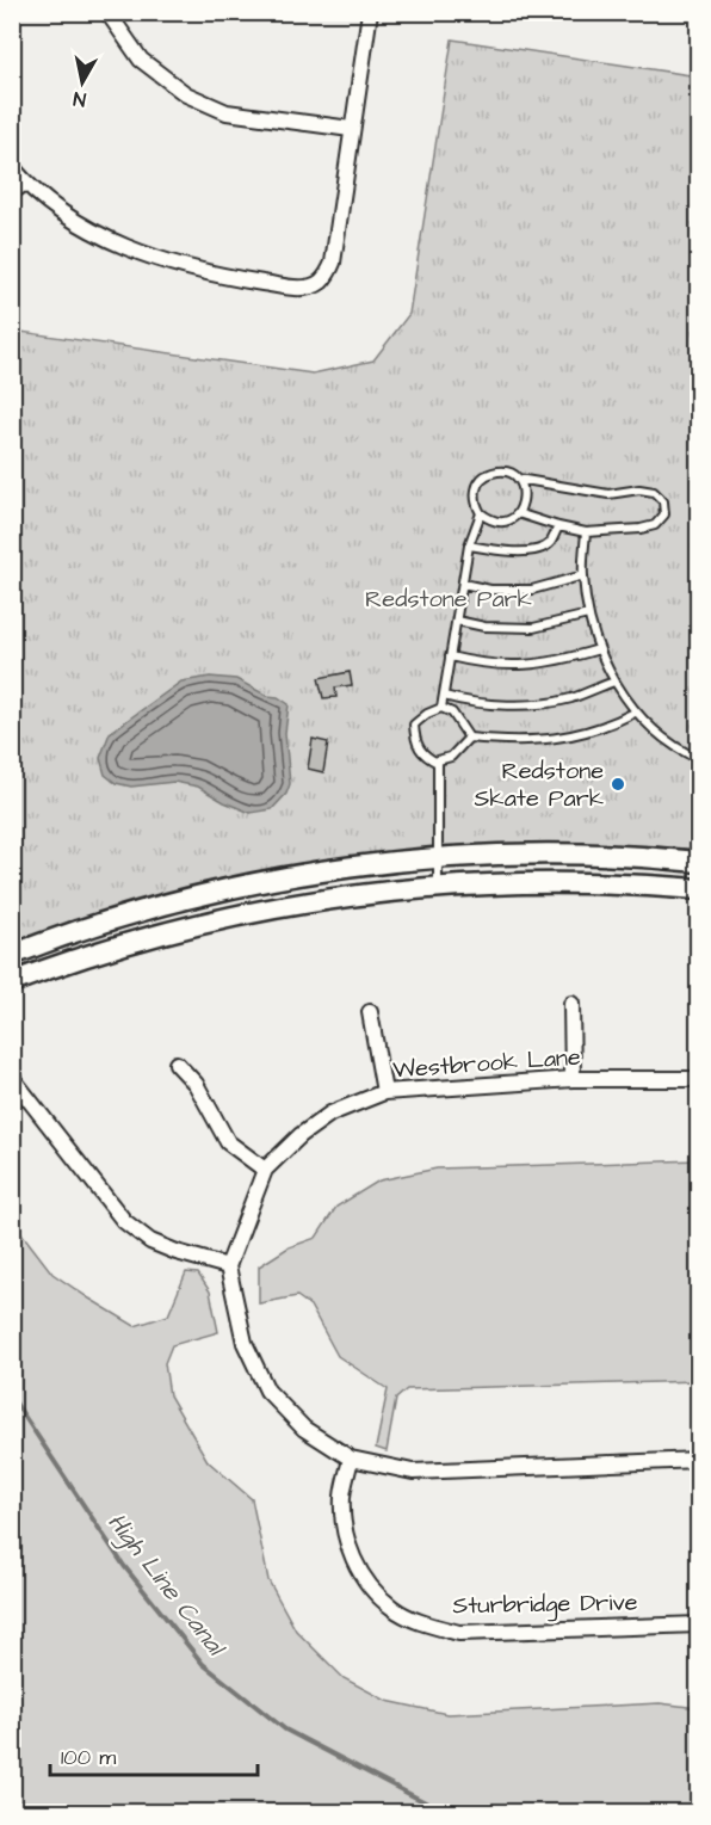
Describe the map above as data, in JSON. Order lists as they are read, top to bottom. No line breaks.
{"streets":{"street":["Westbrook Lane","Sturbridge Drive"]},"water":["High Line Canal"],"parks":["Redstone Park"],"places":["Redstone Skate Park"],"scale_bar":"100 m","north":"bottom"}
